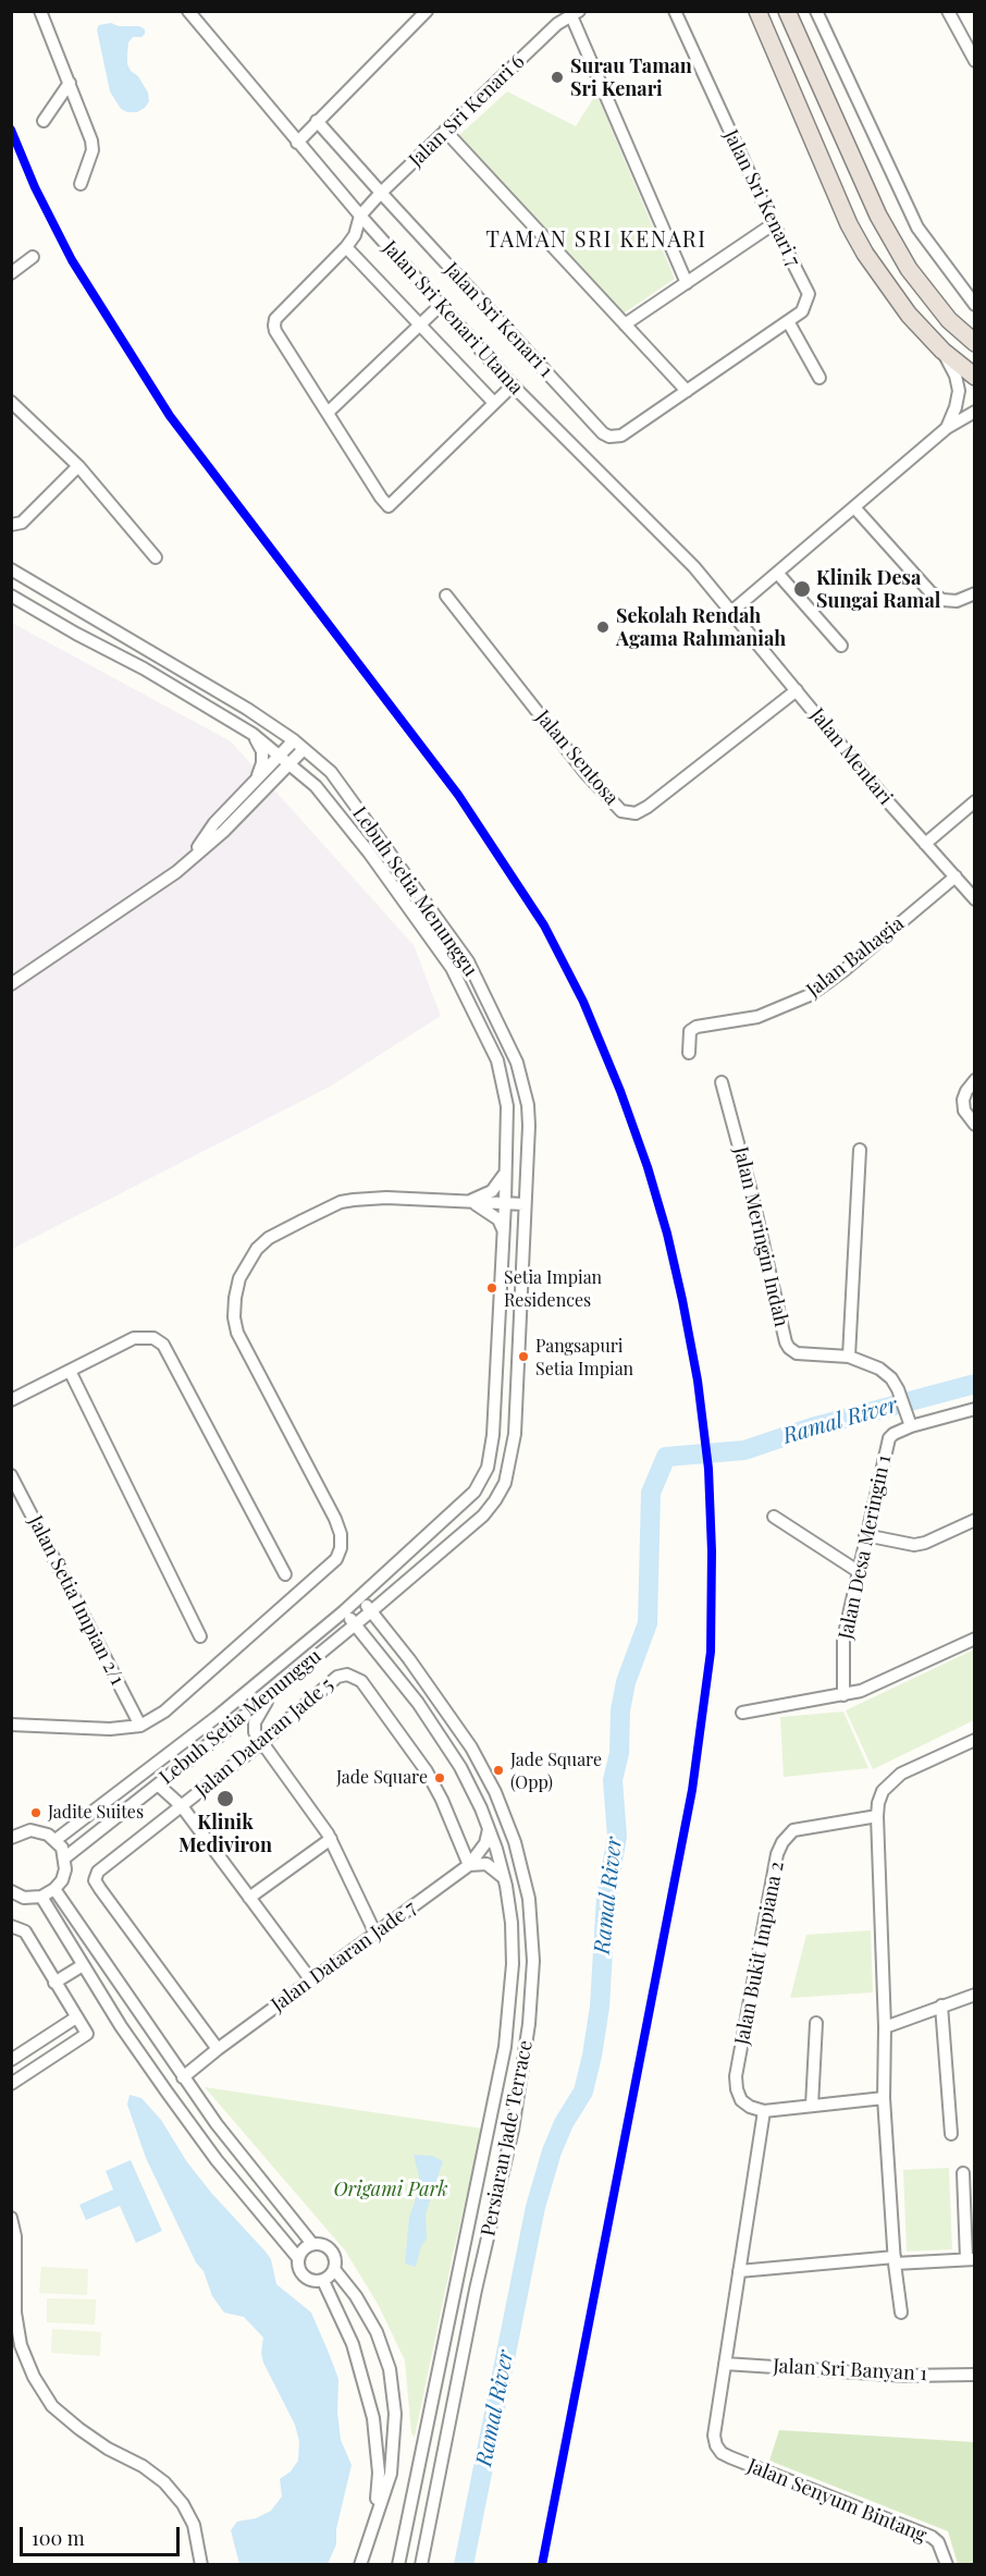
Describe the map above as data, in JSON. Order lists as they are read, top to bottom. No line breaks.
{"streets":{"street":["Jalan Sri Kenari 6","Jalan Sri Kenari 7","Jalan Sri Kenari Utama","Jalan Sri Kenari 1","Jalan Mentari","Jalan Sentosa","Lebuh Setia Menunggu","Jalan Bahagia","Jalan Meringin Indah","Jalan Desa Meringin 1","Jalan Setia Impian 2/1","Jalan Dataran Jade 5","Jalan Bukit Impiana 2","Jalan Dataran Jade 7","Persiaran Jade Terrace","Jalan Sri Banyan 1","Jalan Senyum Bintang"]},"crossings":[["Jalan Sri Kenari 6","Jalan Sri Kenari Utama"],["Jalan Sri Kenari 6","Jalan Sri Kenari 1"],["Jalan Sri Kenari 7","Jalan Sri Kenari 1"],["Jalan Sri Kenari Utama","Jalan Mentari"],["Jalan Mentari","Jalan Sentosa"],["Jalan Mentari","Jalan Bahagia"],["Lebuh Setia Menunggu","Persiaran Jade Terrace"],["Jalan Meringin Indah","Jalan Desa Meringin 1"],["Jalan Dataran Jade 5","Jalan Dataran Jade 7"],["Jalan Sri Banyan 1","Jalan Senyum Bintang"]],"districts":["TAMAN SRI KENARI"],"water":["Ramal River"],"parks":["Origami Park"],"places":["Surau Taman Sri Kenari","Klinik Desa Sungai Ramal","Sekolah Rendah Agama Rahmaniah","Setia Impian Residences","Pangsapuri Setia Impian","Jade Square (Opp)","Jade Square","Klinik Mediviron","Jadite Suites"],"scale_bar":"100 m"}
